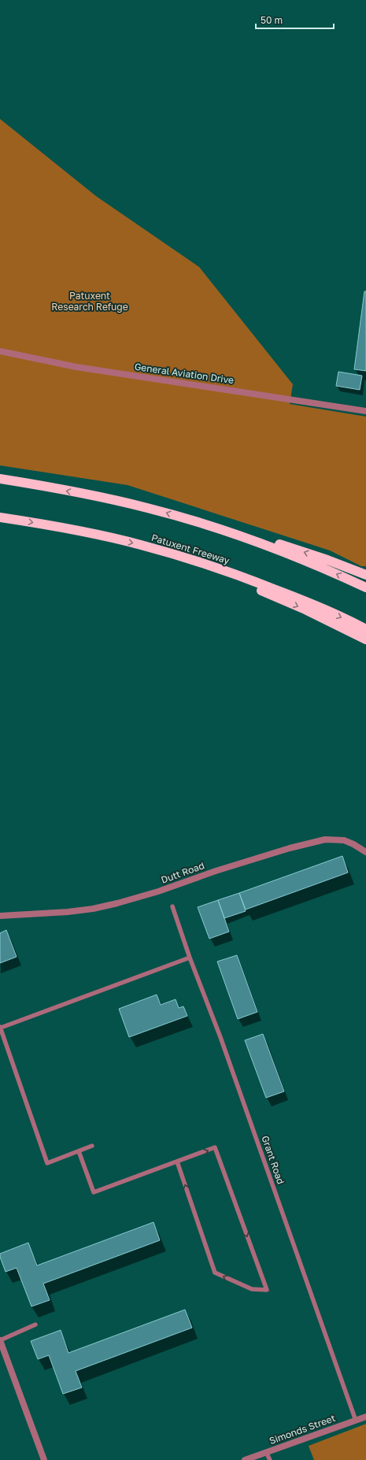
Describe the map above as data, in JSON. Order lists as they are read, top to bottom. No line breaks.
{"streets":{"highway":["Patuxent Freeway"],"street":["General Aviation Drive","Dutt Road","Simonds Street"],"lane":["Grant Road"]},"crossings":[["Grant Road","Simonds Street"]],"parks":["Patuxent Research Refuge"],"scale_bar":"50 m"}
